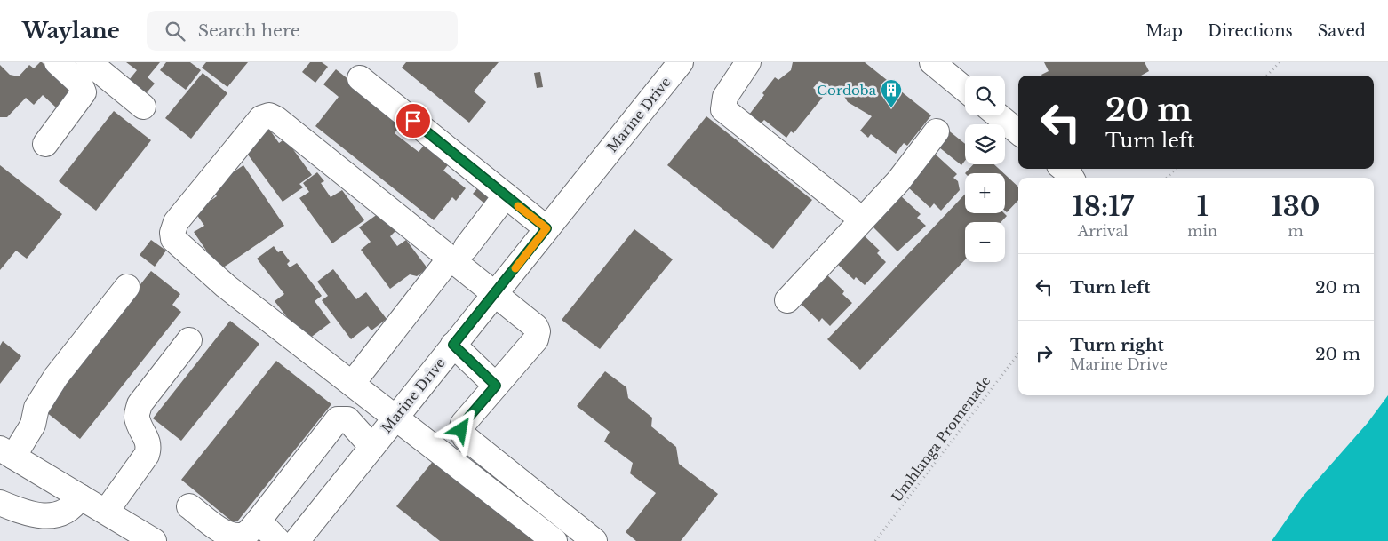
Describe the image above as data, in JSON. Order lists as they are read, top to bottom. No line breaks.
{"streets":{"street":["Marine Drive"],"path":["Umhlanga Promenade"]},"places":{"building":["Cordoba"]},"page":{"header":"Waylane","search":"Search here","nav":["Map","Directions","Saved"],"map_buttons":["+","−"],"turn":["20 m","Turn left"],"eta":["18:17","Arrival","1","min","130","m"],"list":[{"name":"Turn left","value":"20 m"},{"name":"Turn right","note":"Marine Drive","value":"20 m"}]}}
